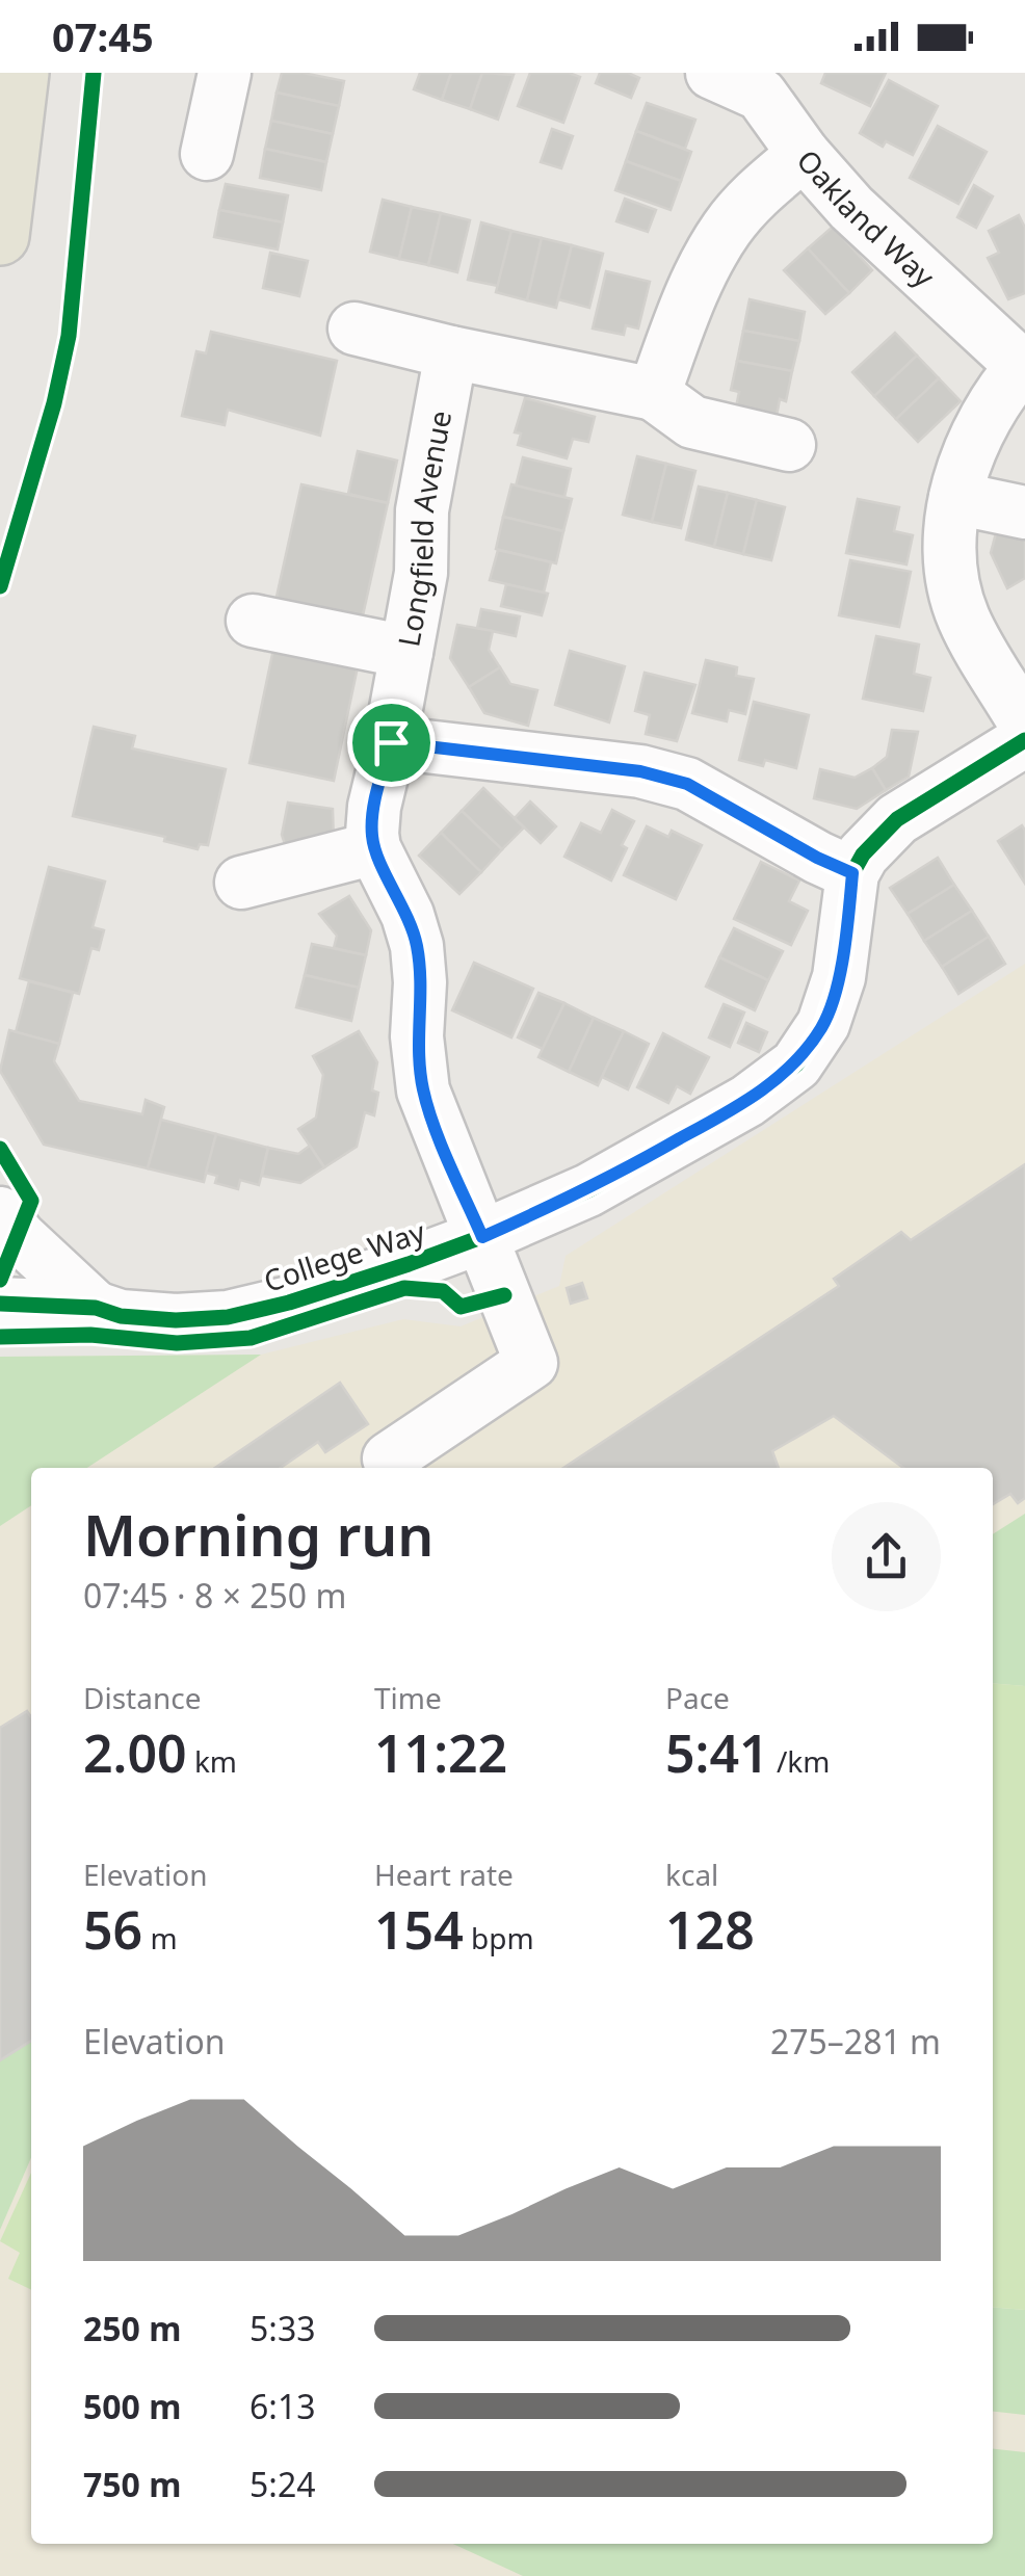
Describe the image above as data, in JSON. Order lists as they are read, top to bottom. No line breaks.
{"streets":{"street":["Oakland Way","Longfield Avenue","College Way"]},"crossings":[["Longfield Avenue","College Way"]],"page":{"status":"07:45","heading":["Morning run","07:45 · 8 × 250 m"],"stats":[["Distance","2.00 km"],["Time","11:22"],["Pace","5:41 /km"],["Elevation","56 m"],["Heart rate","154 bpm"],["kcal","128"]],"chart":["Elevation","275–281 m"],"list":[{"name":"250 m","note":"5:33"},{"name":"500 m","note":"6:13"},{"name":"750 m","note":"5:24"}]}}
